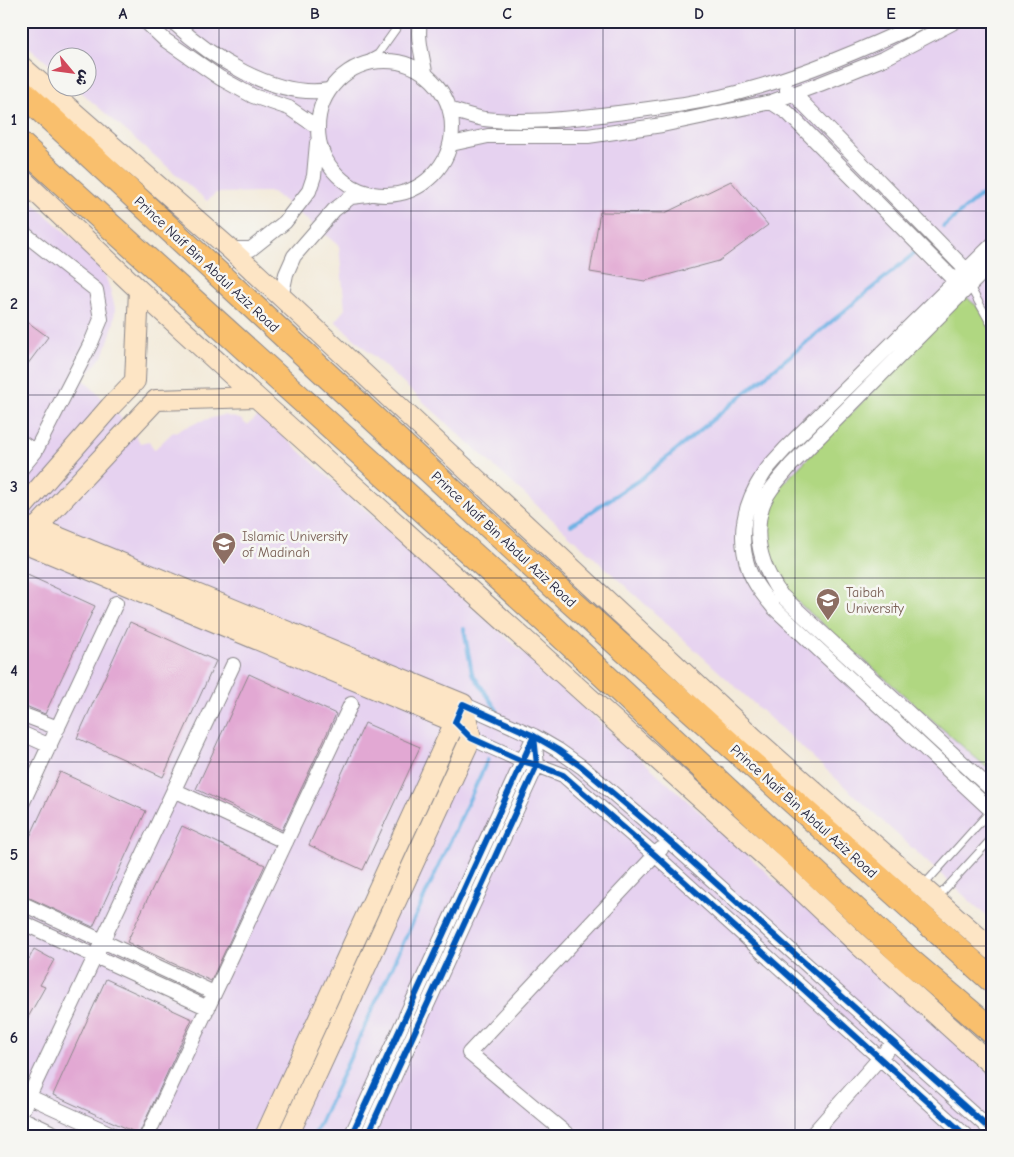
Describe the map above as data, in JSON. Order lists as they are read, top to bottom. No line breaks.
{"streets":{"highway":["Prince Naif Bin Abdul Aziz Road"]},"places":{"school or university":["Islamic University of Madinah","Taibah University"]},"north":"bottom right","grid":{"columns":["A","B","C","D","E"],"rows":["1","2","3","4","5","6"]}}
